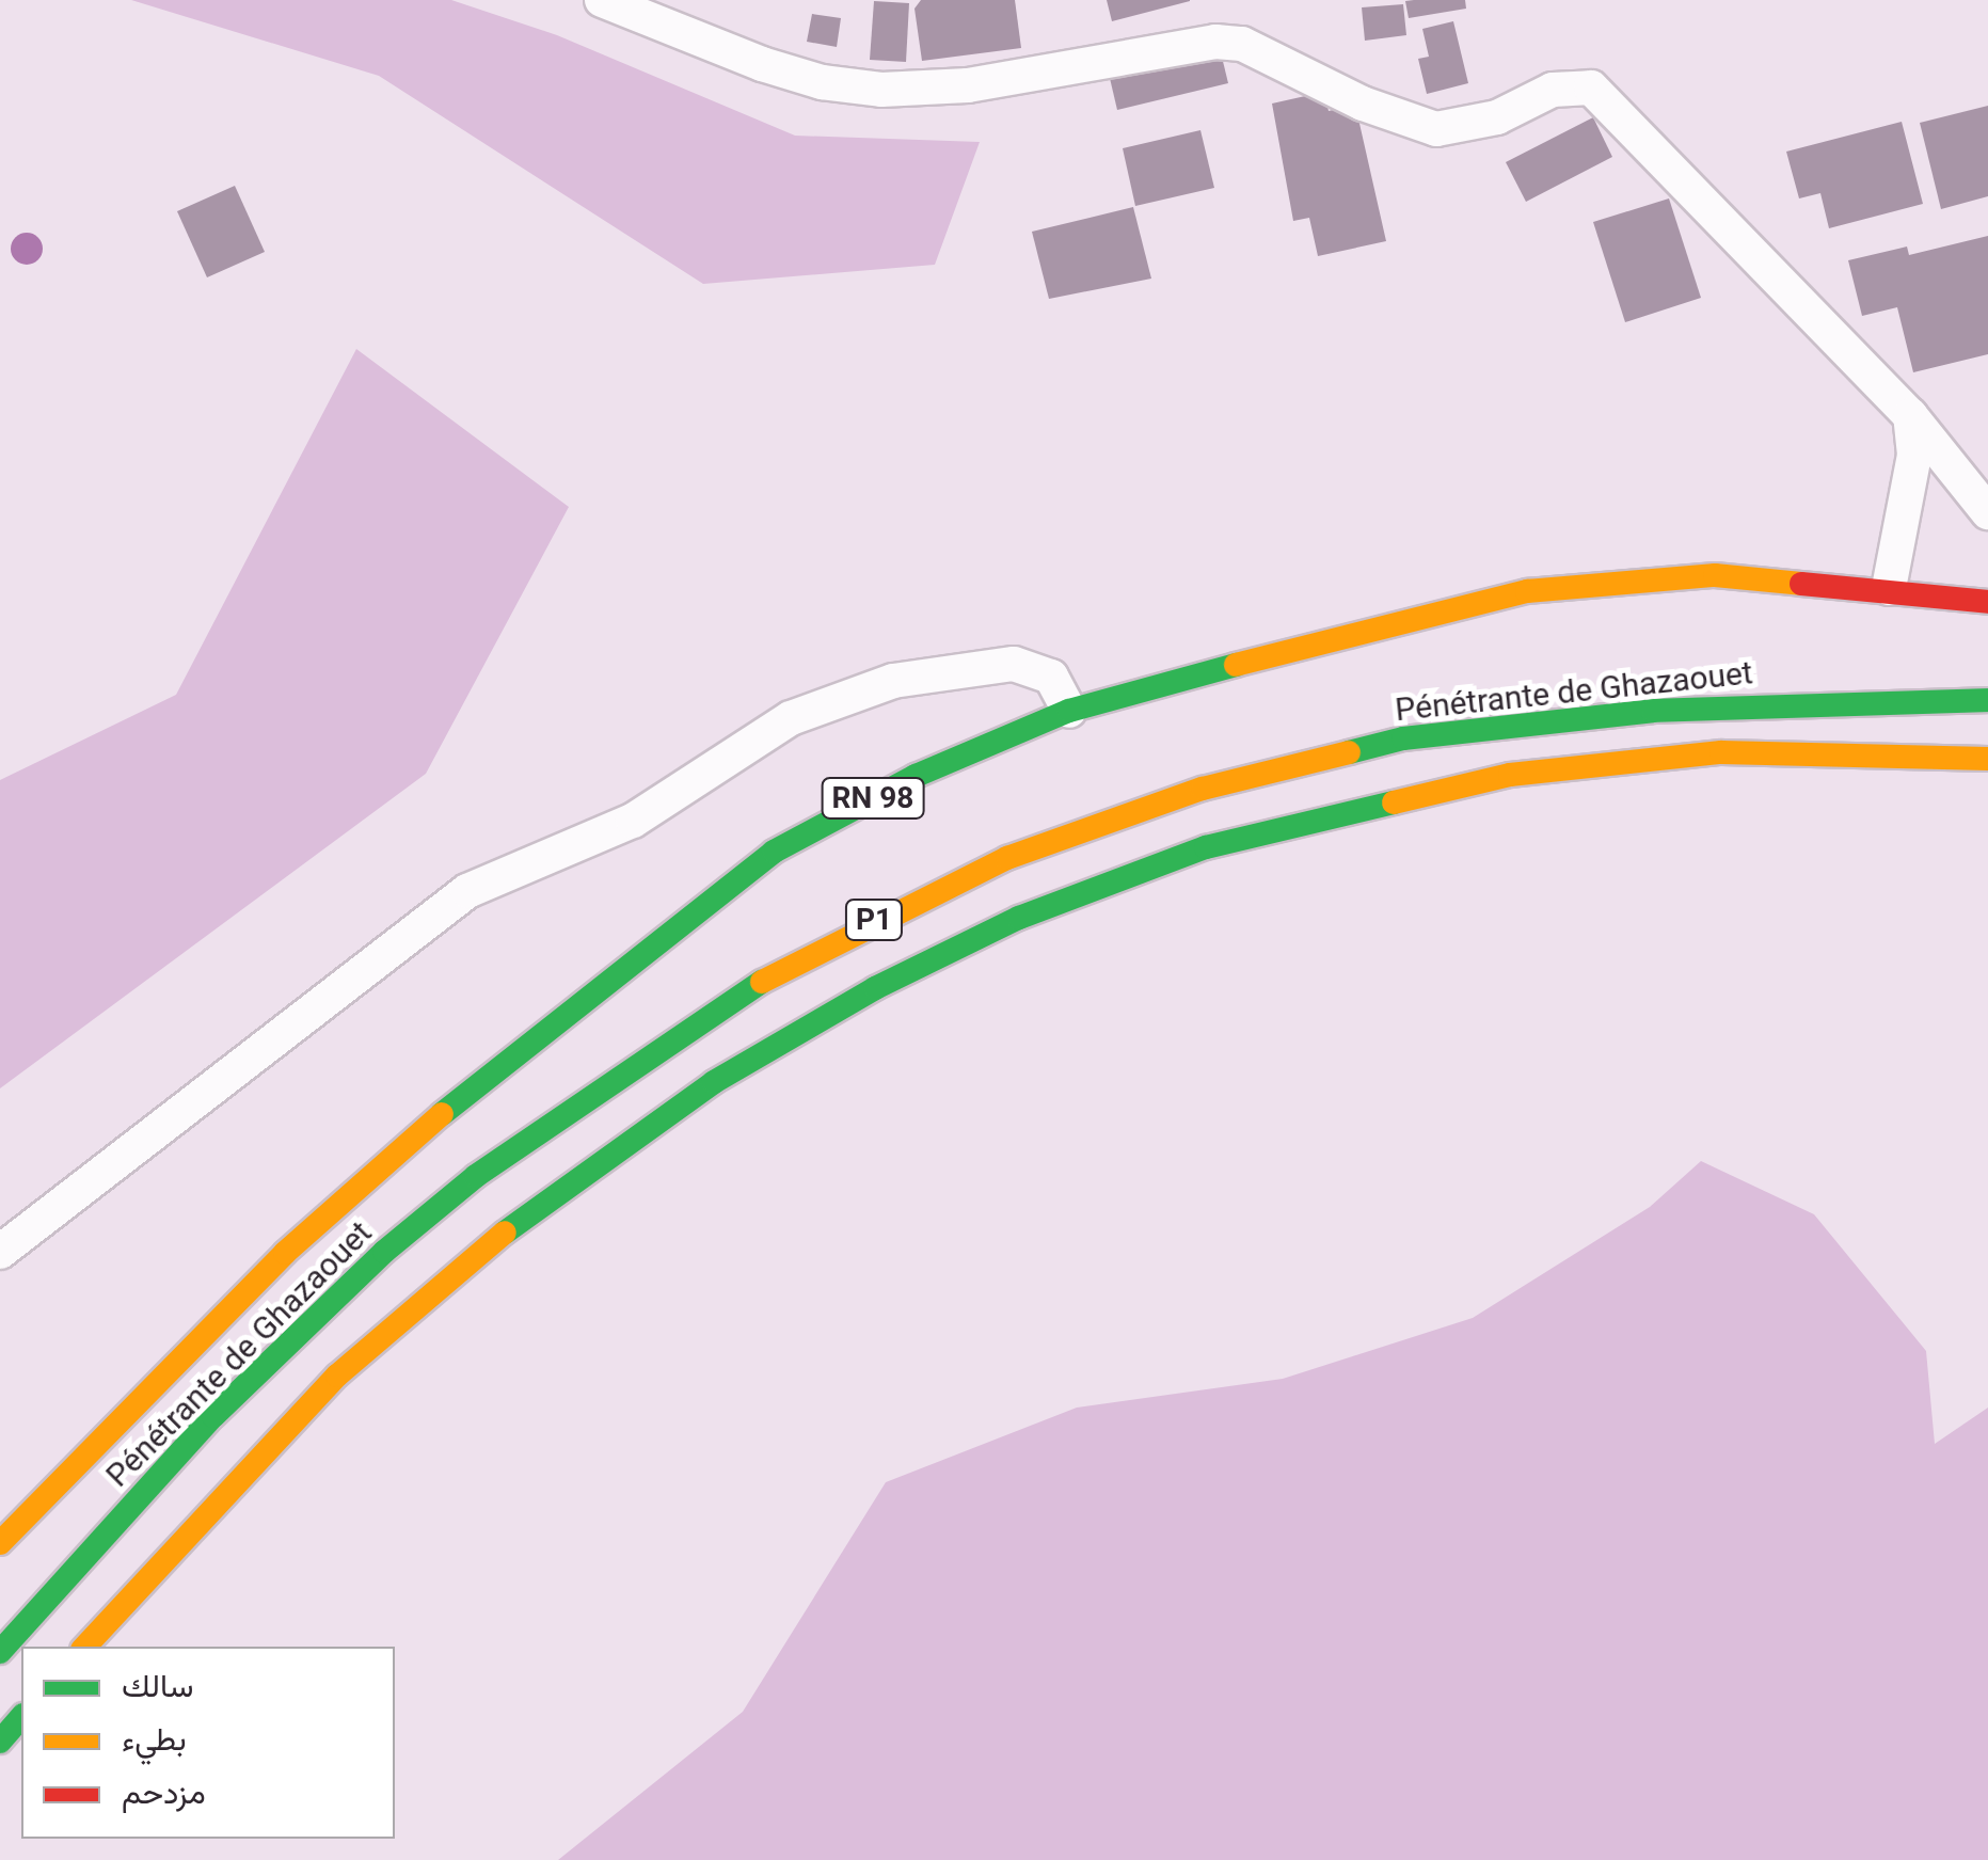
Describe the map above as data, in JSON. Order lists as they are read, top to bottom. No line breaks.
{"streets":{"main road":["Pénétrante de Ghazaouet","RN 98","P1"]},"legend":["سالك","بطيء","مزدحم"]}
